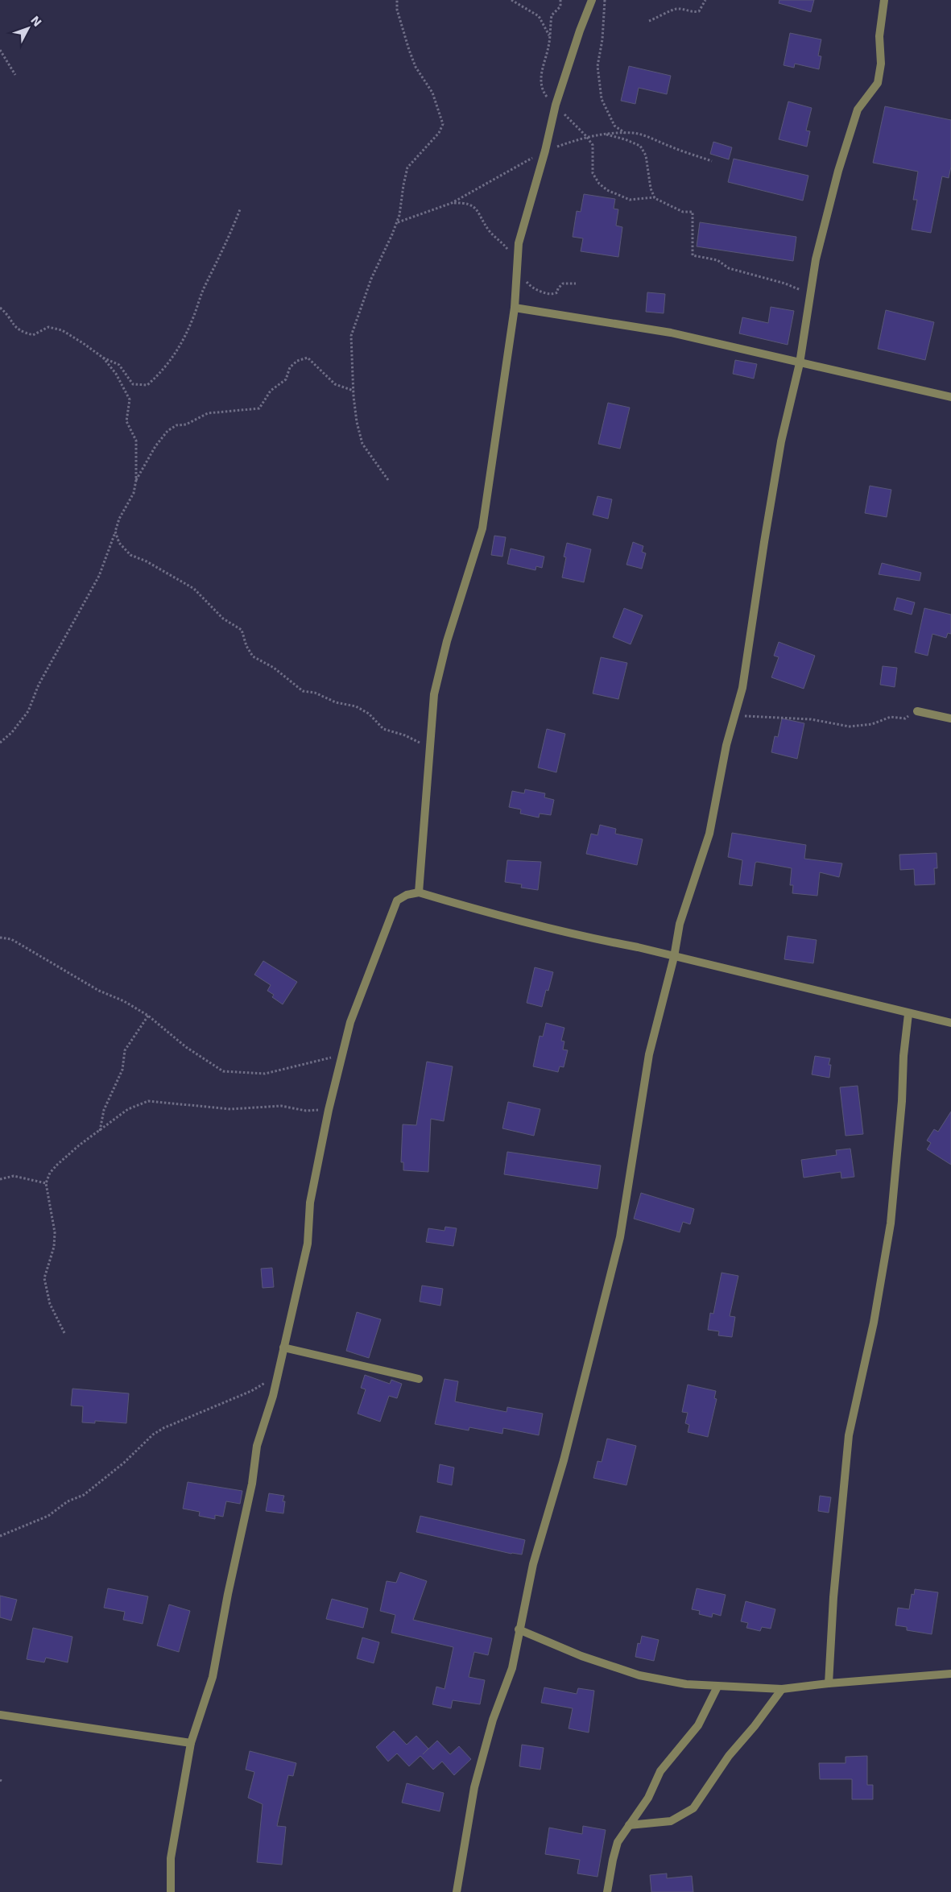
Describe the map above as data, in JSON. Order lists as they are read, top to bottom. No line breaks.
{"north":"top right"}
